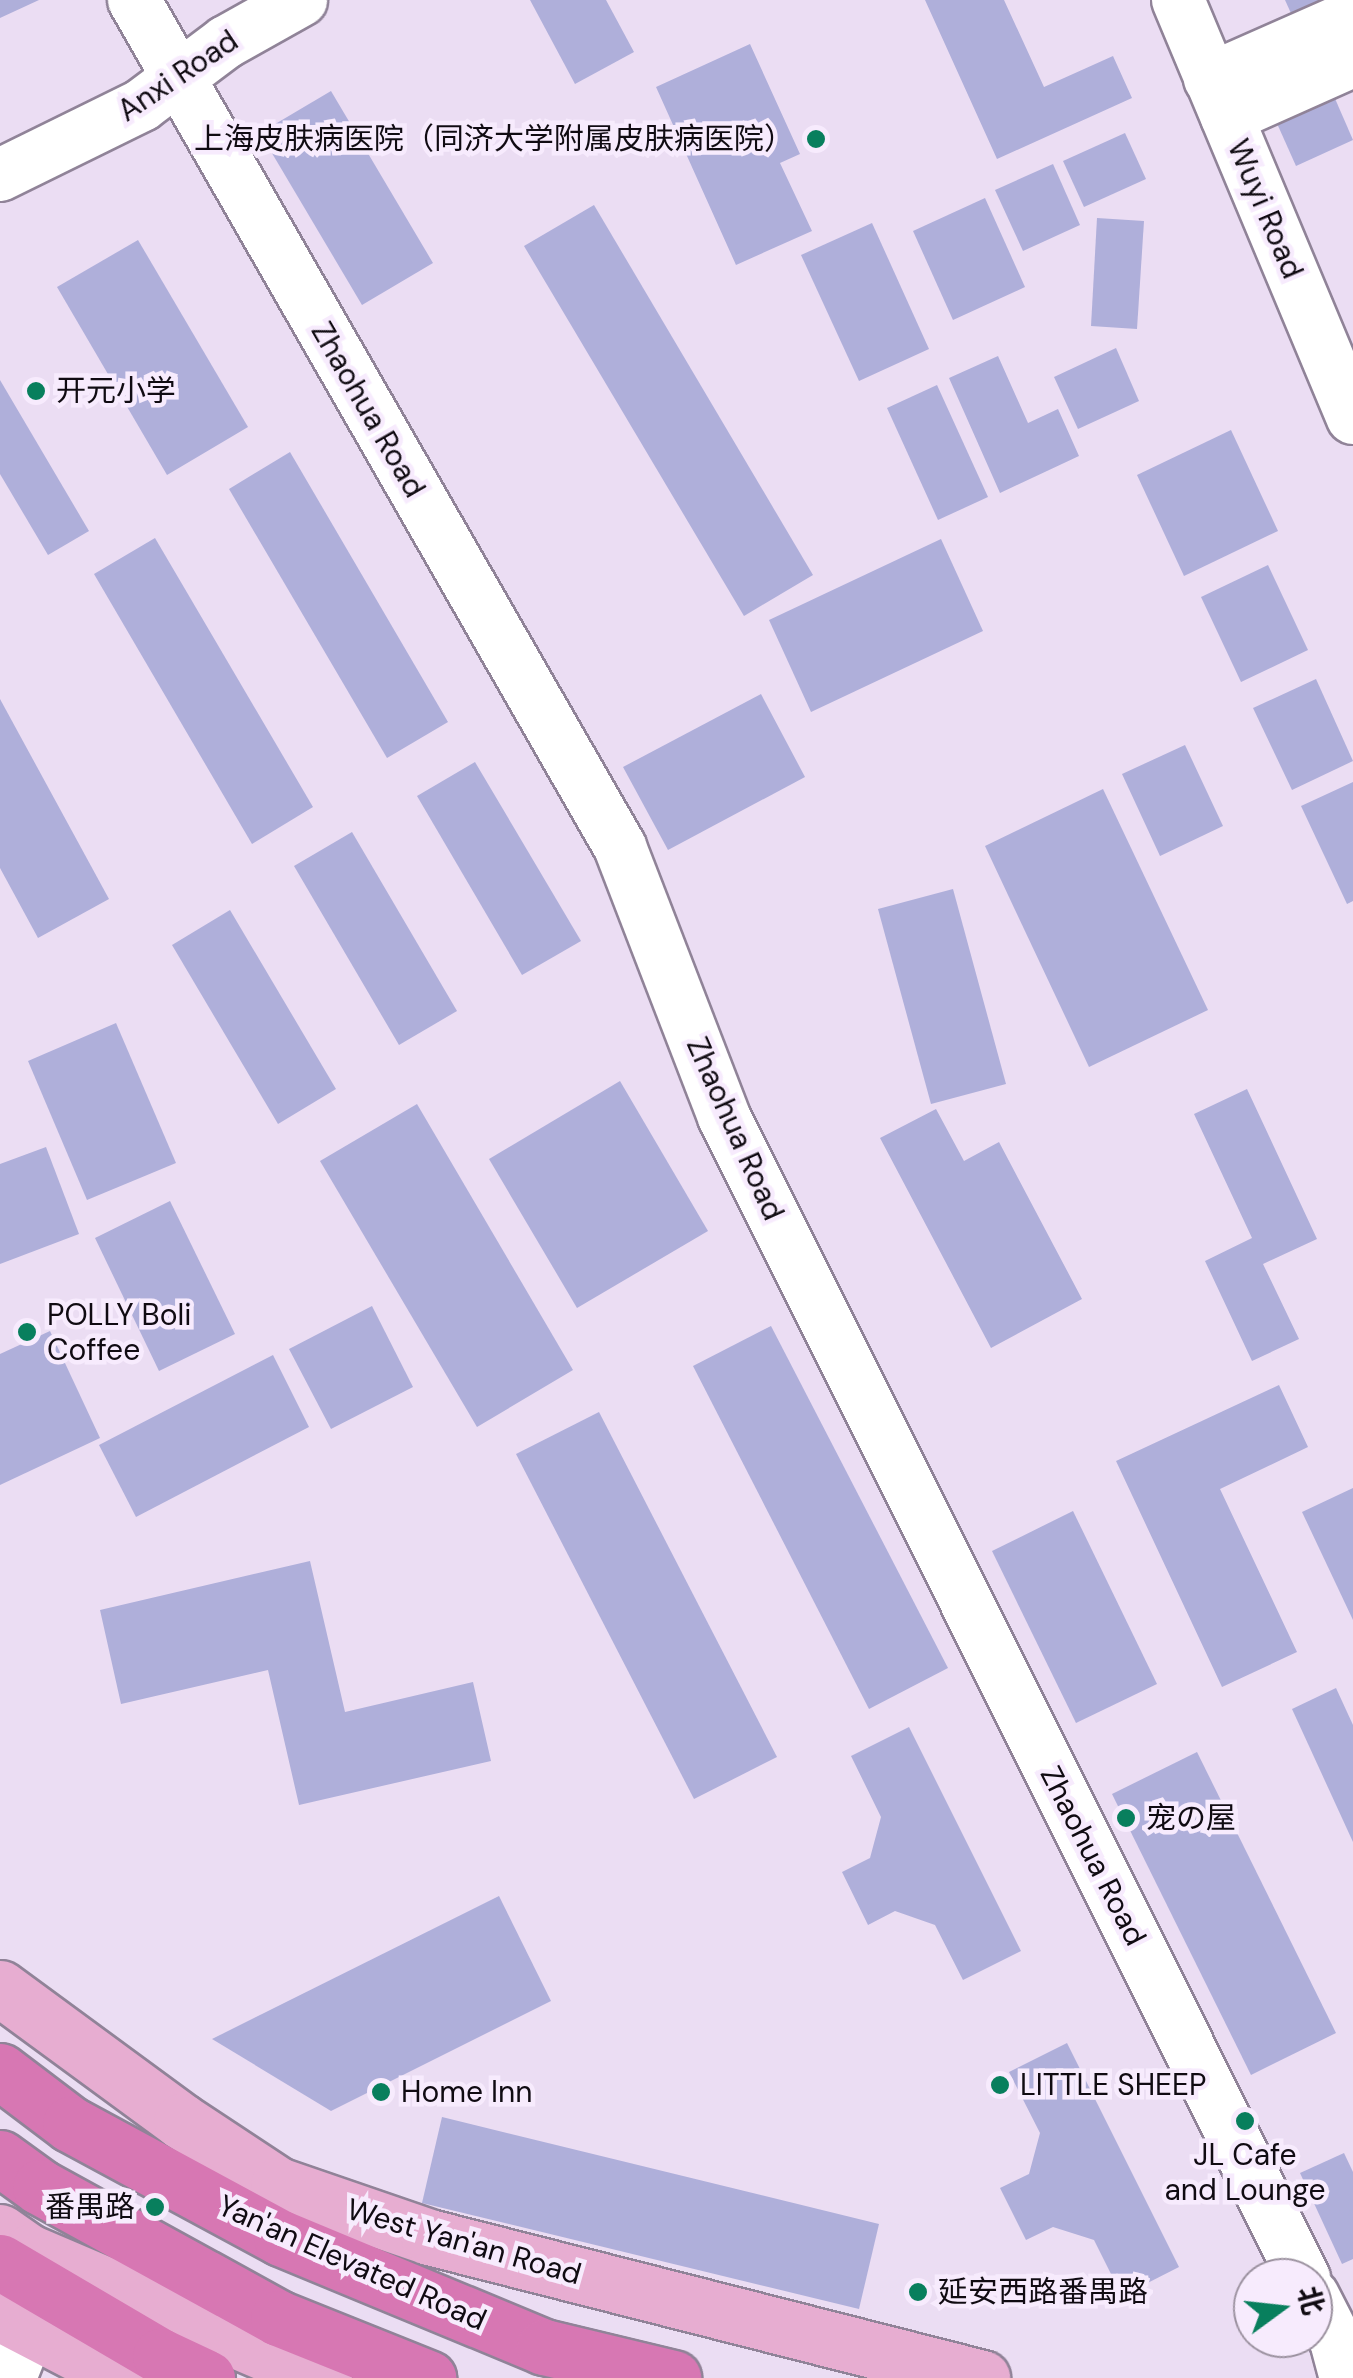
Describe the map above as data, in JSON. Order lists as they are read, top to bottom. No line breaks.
{"streets":{"highway":["Yan'an Elevated Road"],"main road":["West Yan'an Road"],"street":["Anxi Road","Wuyi Road","Zhaohua Road"]},"crossings":[["Anxi Road","Zhaohua Road"]],"places":["上海皮肤病医院（同济大学附属皮肤病医院）","开元小学","POLLY Boli Coffee","宠の屋","LITTLE SHEEP","Home Inn","JL Cafe and Lounge","番禺路","延安西路番禺路"],"north":"right"}
